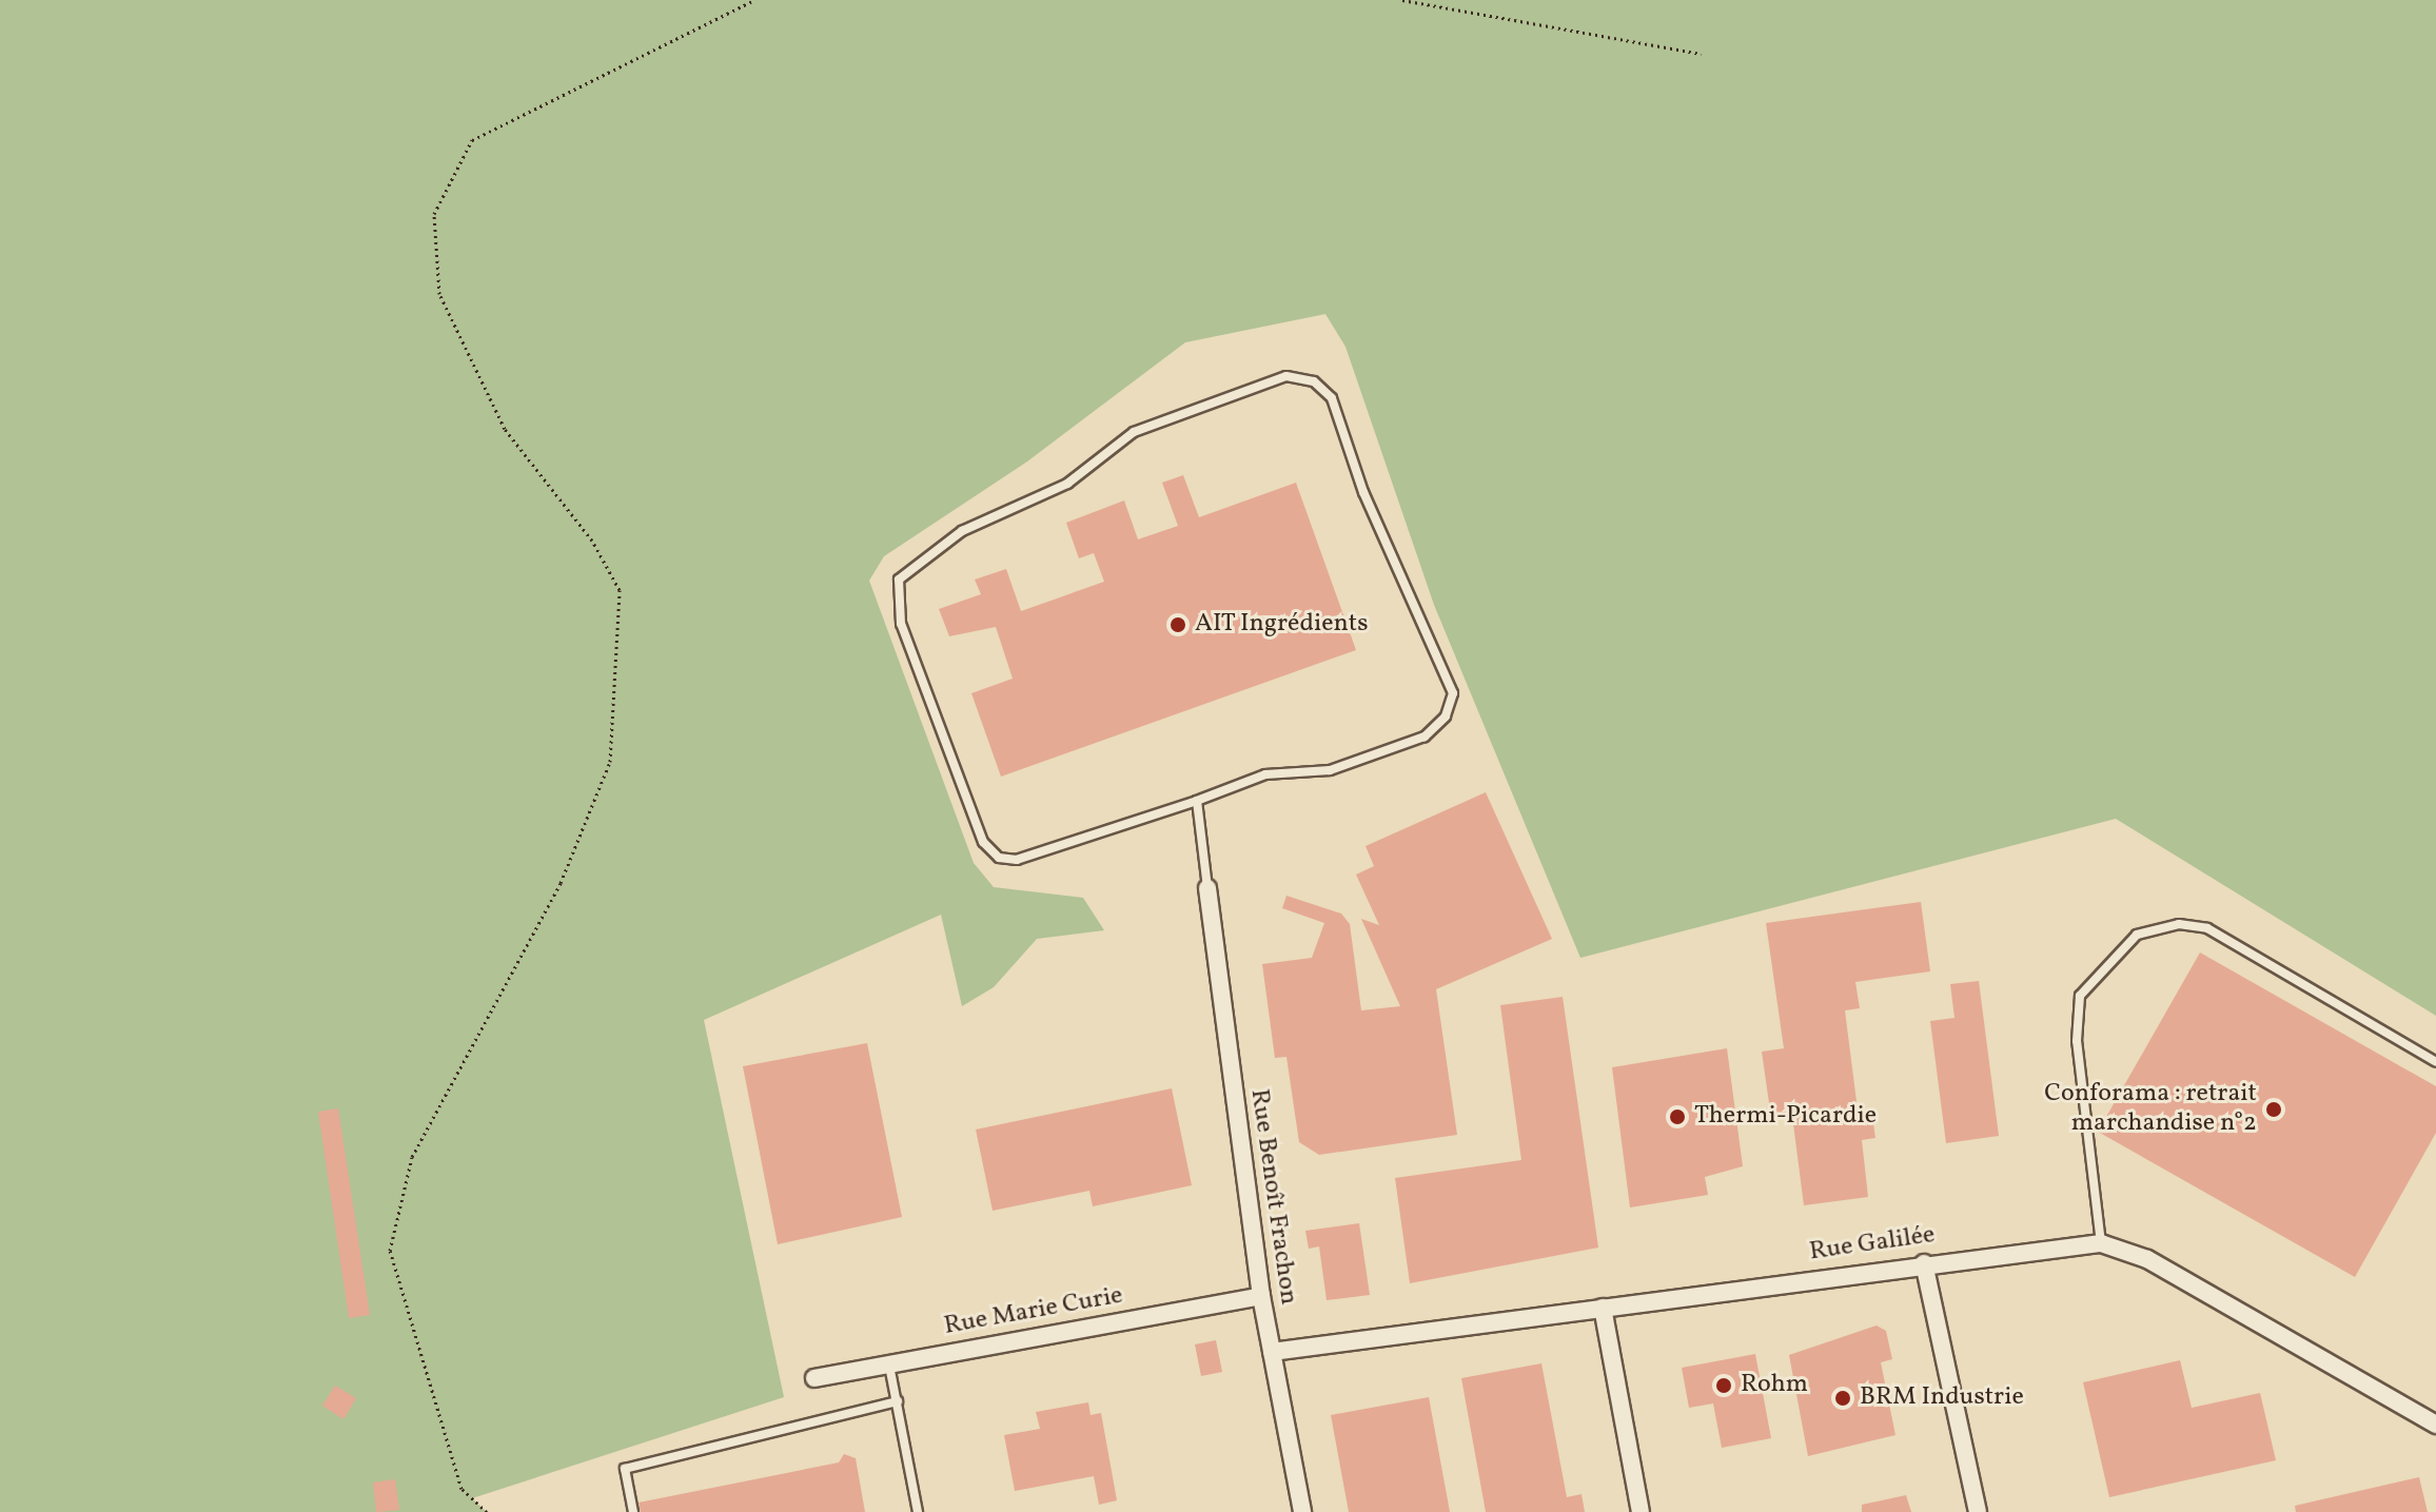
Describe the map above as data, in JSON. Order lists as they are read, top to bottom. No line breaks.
{"streets":{"street":["Rue Benoît Frachon","Rue Galilée","Rue Marie Curie"]},"crossings":[["Rue Benoît Frachon","Rue Galilée"],["Rue Benoît Frachon","Rue Marie Curie"]],"places":["AIT Ingrédients","Conforama : retrait marchandise n°2","Thermi-Picardie","Rohm","BRM Industrie"]}
